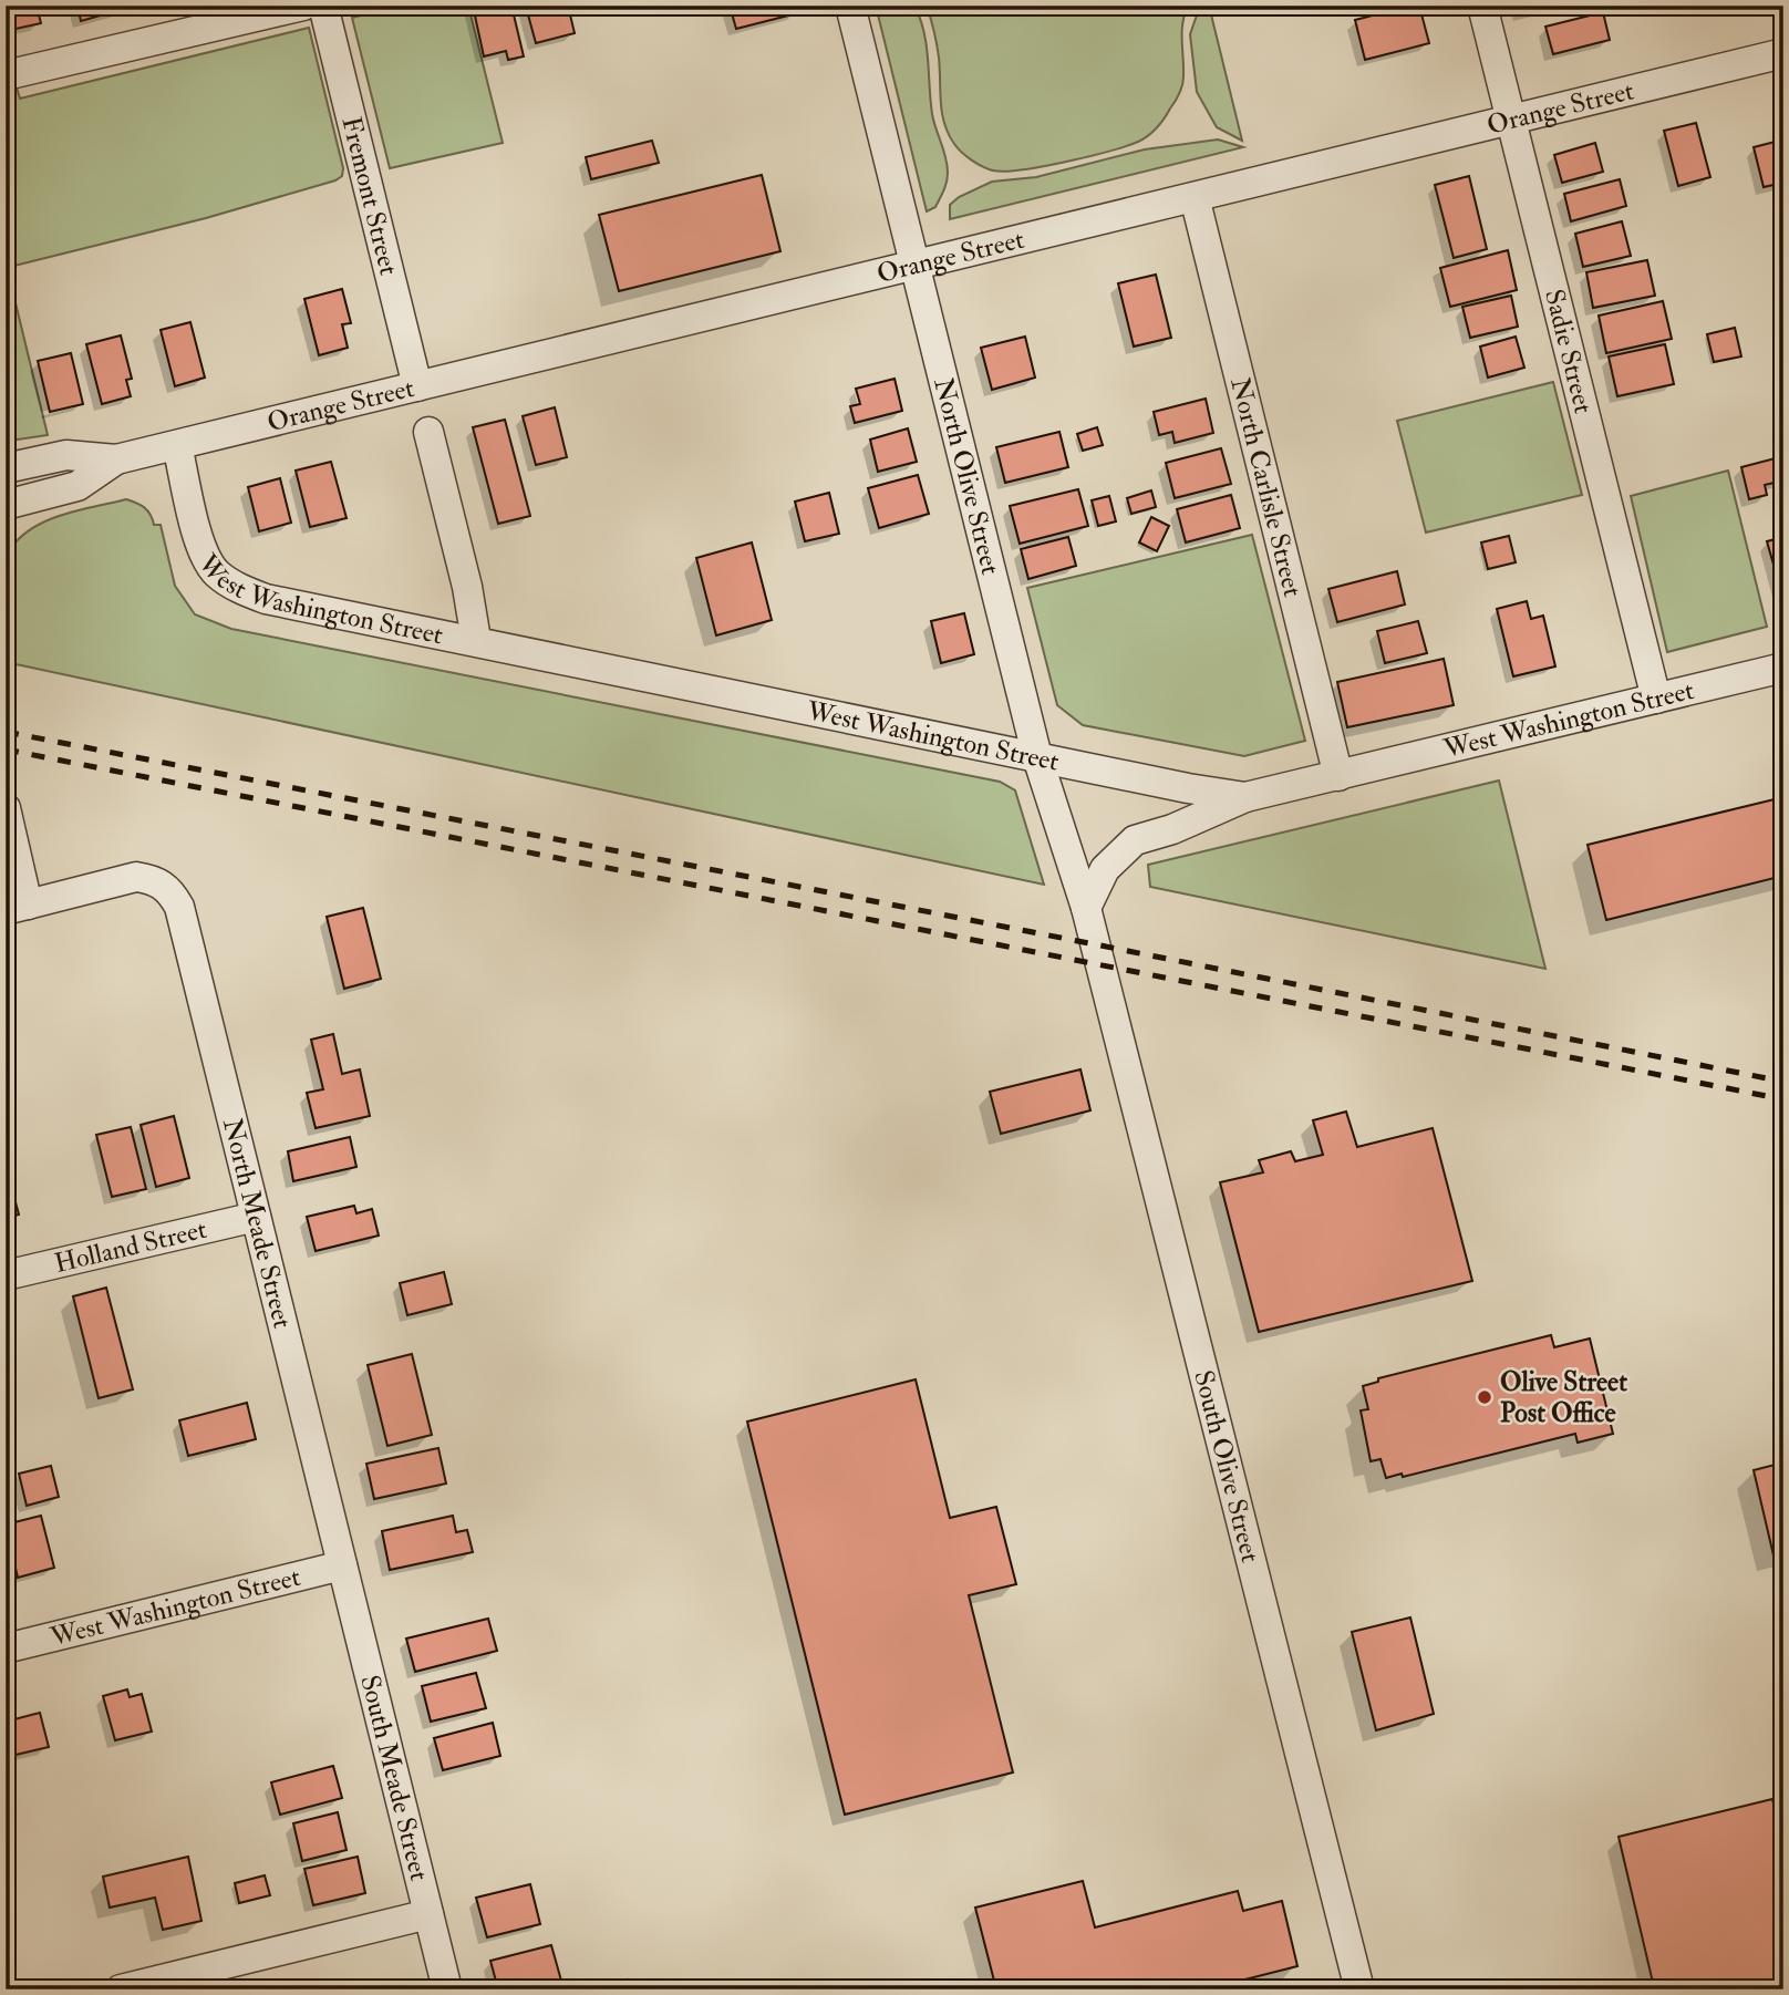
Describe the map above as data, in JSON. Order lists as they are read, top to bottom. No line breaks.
{"streets":{"street":["Orange Street","Fremont Street","Sadie Street","North Olive Street","North Carlisle Street","West Washington Street","North Meade Street","Holland Street","South Olive Street","South Meade Street"]},"crossings":[["Orange Street","Fremont Street"],["Orange Street","Sadie Street"],["Orange Street","North Olive Street"],["Orange Street","North Carlisle Street"],["Orange Street","West Washington Street"],["Sadie Street","West Washington Street"],["North Olive Street","West Washington Street"],["North Olive Street","South Olive Street"],["North Carlisle Street","West Washington Street"],["West Washington Street","North Meade Street"],["West Washington Street","South Meade Street"],["North Meade Street","Holland Street"],["North Meade Street","South Meade Street"]],"places":["Olive Street Post Office"]}
